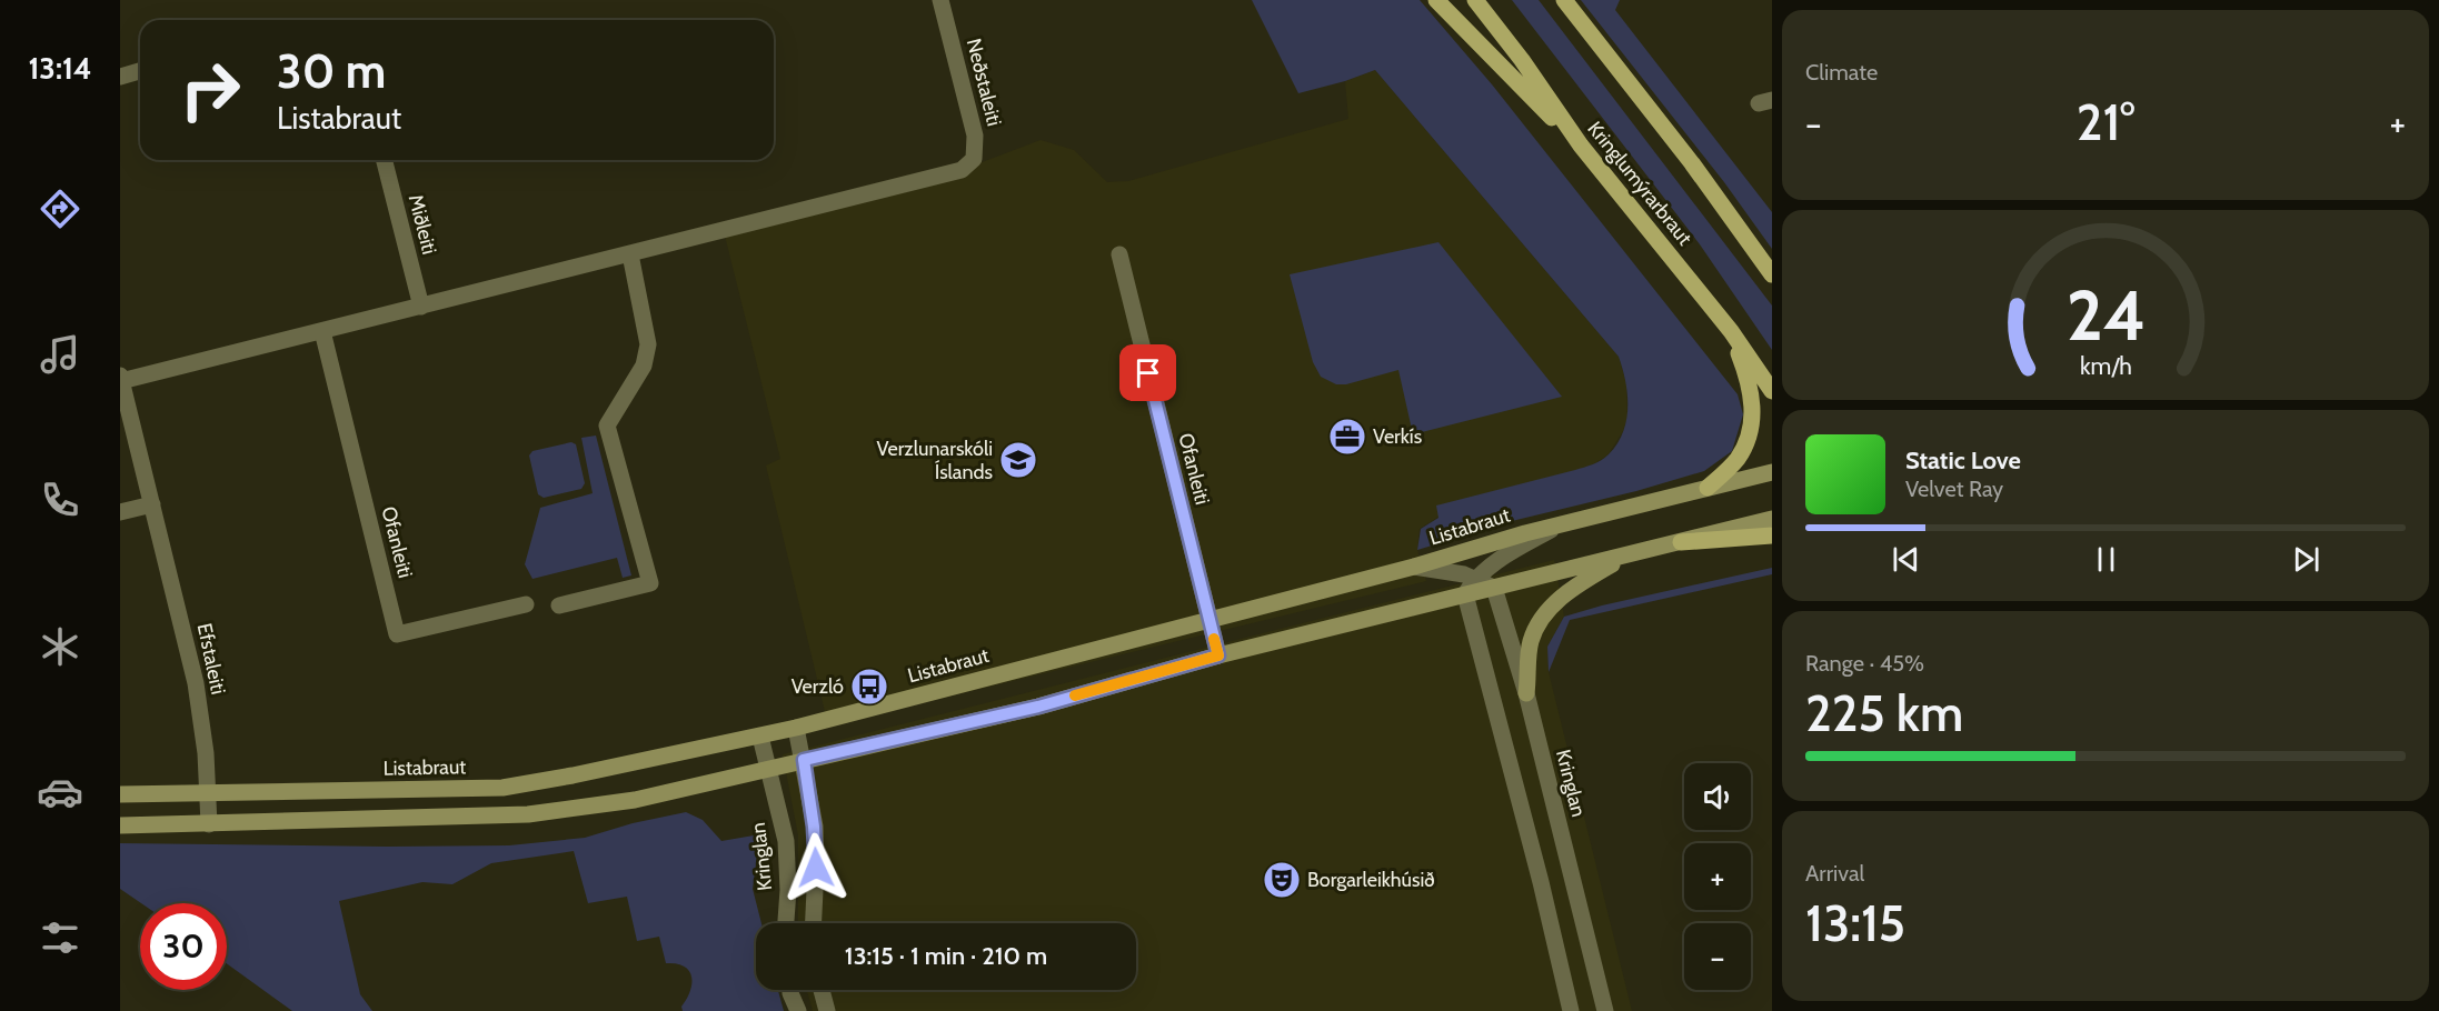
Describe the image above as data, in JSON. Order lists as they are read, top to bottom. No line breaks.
{"streets":{"main road":["Kringlumýrarbraut"],"street":["Neðstaleiti","Miðleiti","Ofanleiti","Listabraut","Efstaleiti","Kringlan"]},"crossings":[["Ofanleiti","Listabraut"],["Listabraut","Efstaleiti"],["Listabraut","Kringlan"]],"places":{"office":["Verkís"],"school or university":["Verzlunarskóli Íslands"],"bus stop":["Verzló"],"theatre":["Borgarleikhúsið"]},"page":{"tabs":"13:14","tile":["Climate",["Range · 45%","225 km"],["Arrival","13:15"]],"turn":["30 m","Listabraut"],"heat":["−","21°","+"],"song":["Static Love","Velvet Ray"],"map_buttons":["+","−"],"limit":"30","trip":"13:15 · 1 min · 210 m","gauge":["24","km/h"]}}
